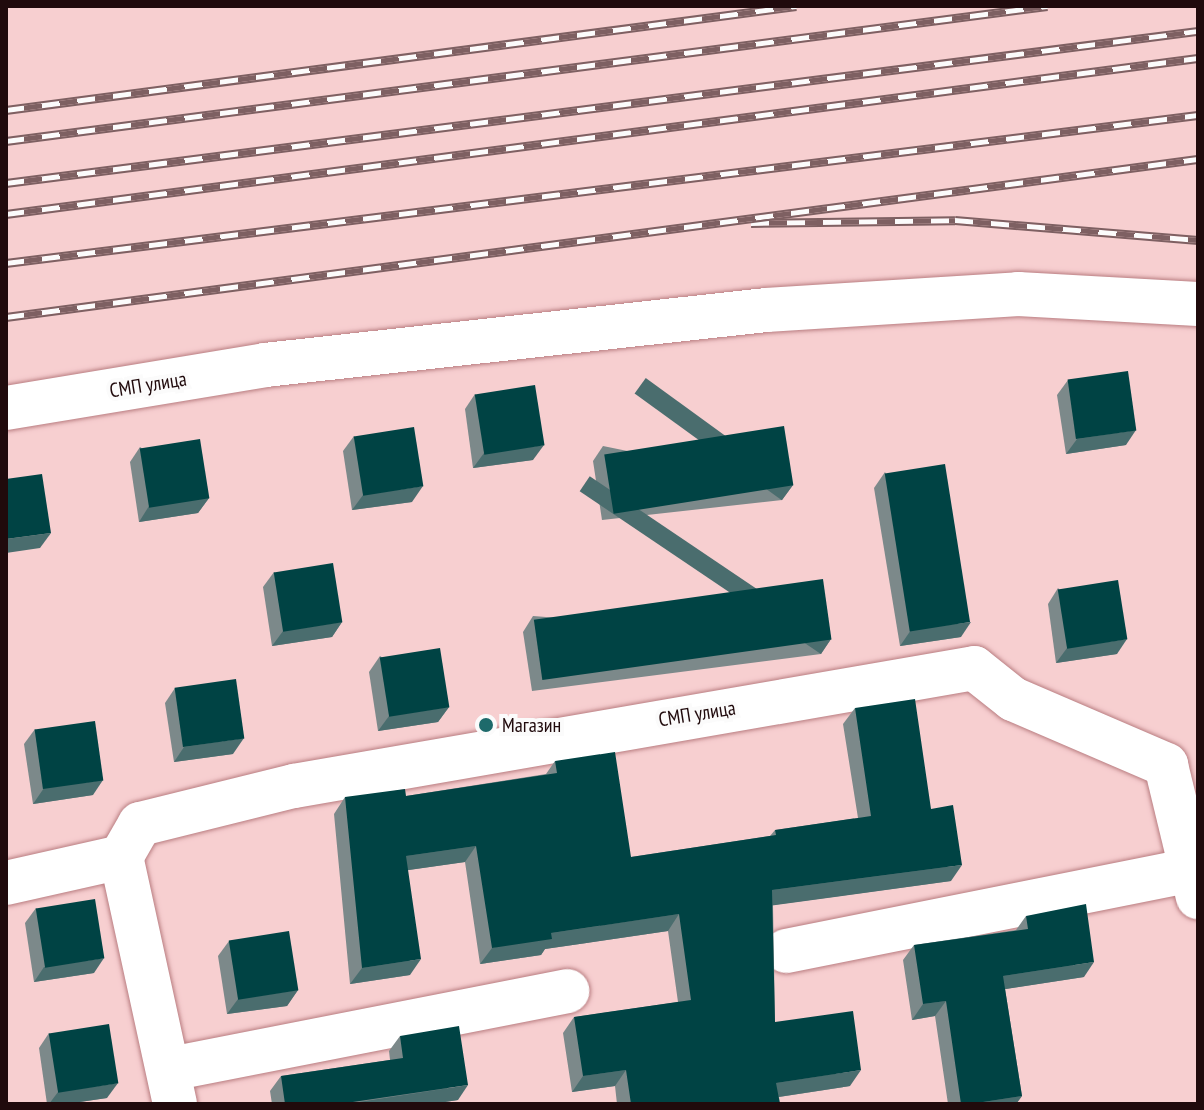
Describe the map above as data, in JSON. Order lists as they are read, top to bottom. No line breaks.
{"streets":{"street":["СМП улица"]},"places":["Магазин"]}
